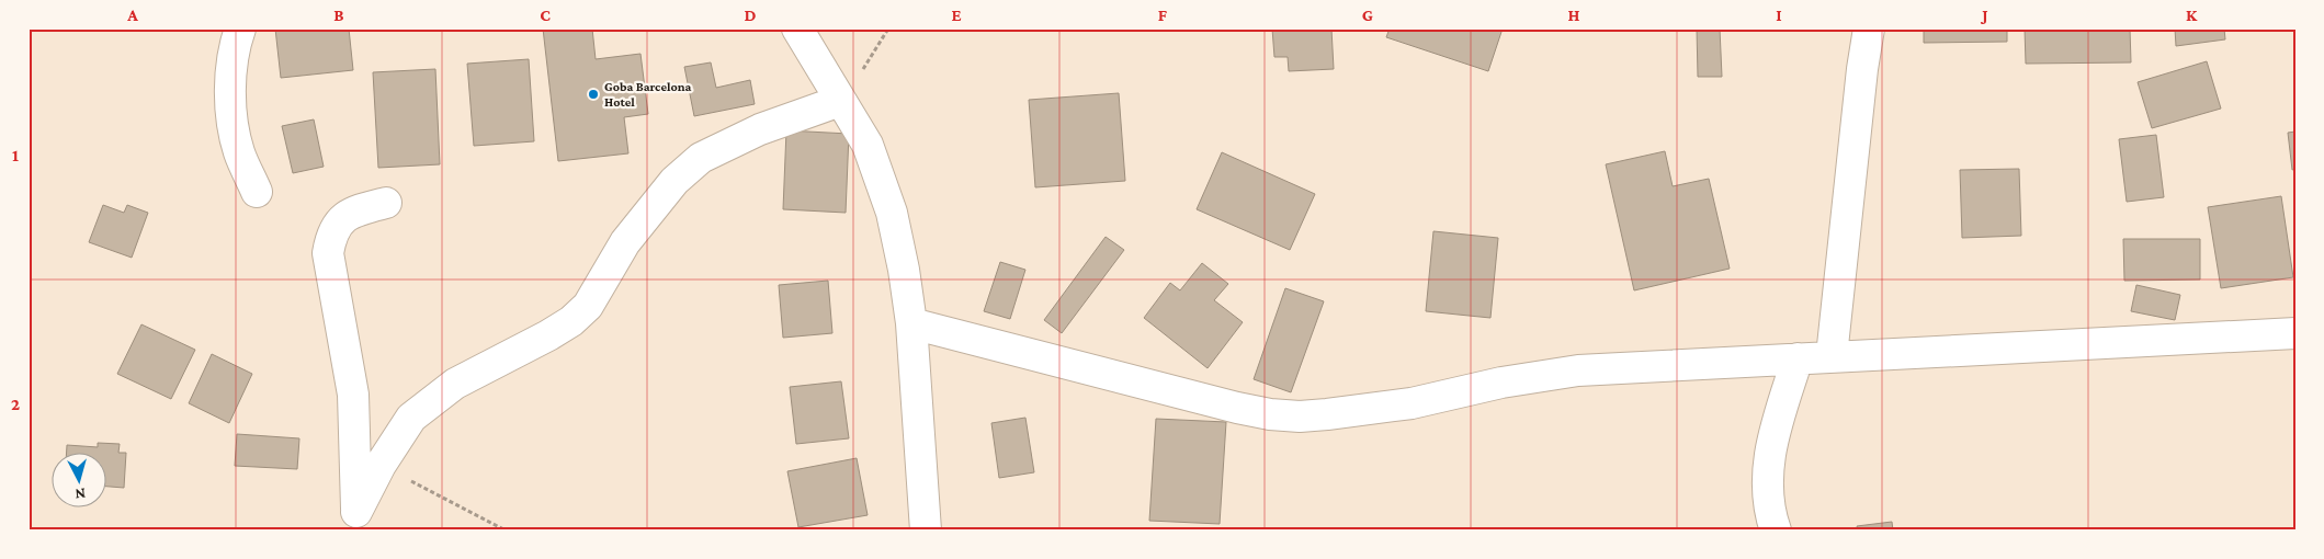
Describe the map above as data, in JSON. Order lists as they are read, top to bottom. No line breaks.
{"places":["Goba Barcelona Hotel"],"north":"bottom","grid":{"columns":["A","B","C","D","E","F","G","H","I","J","K"],"rows":["1","2"]}}
